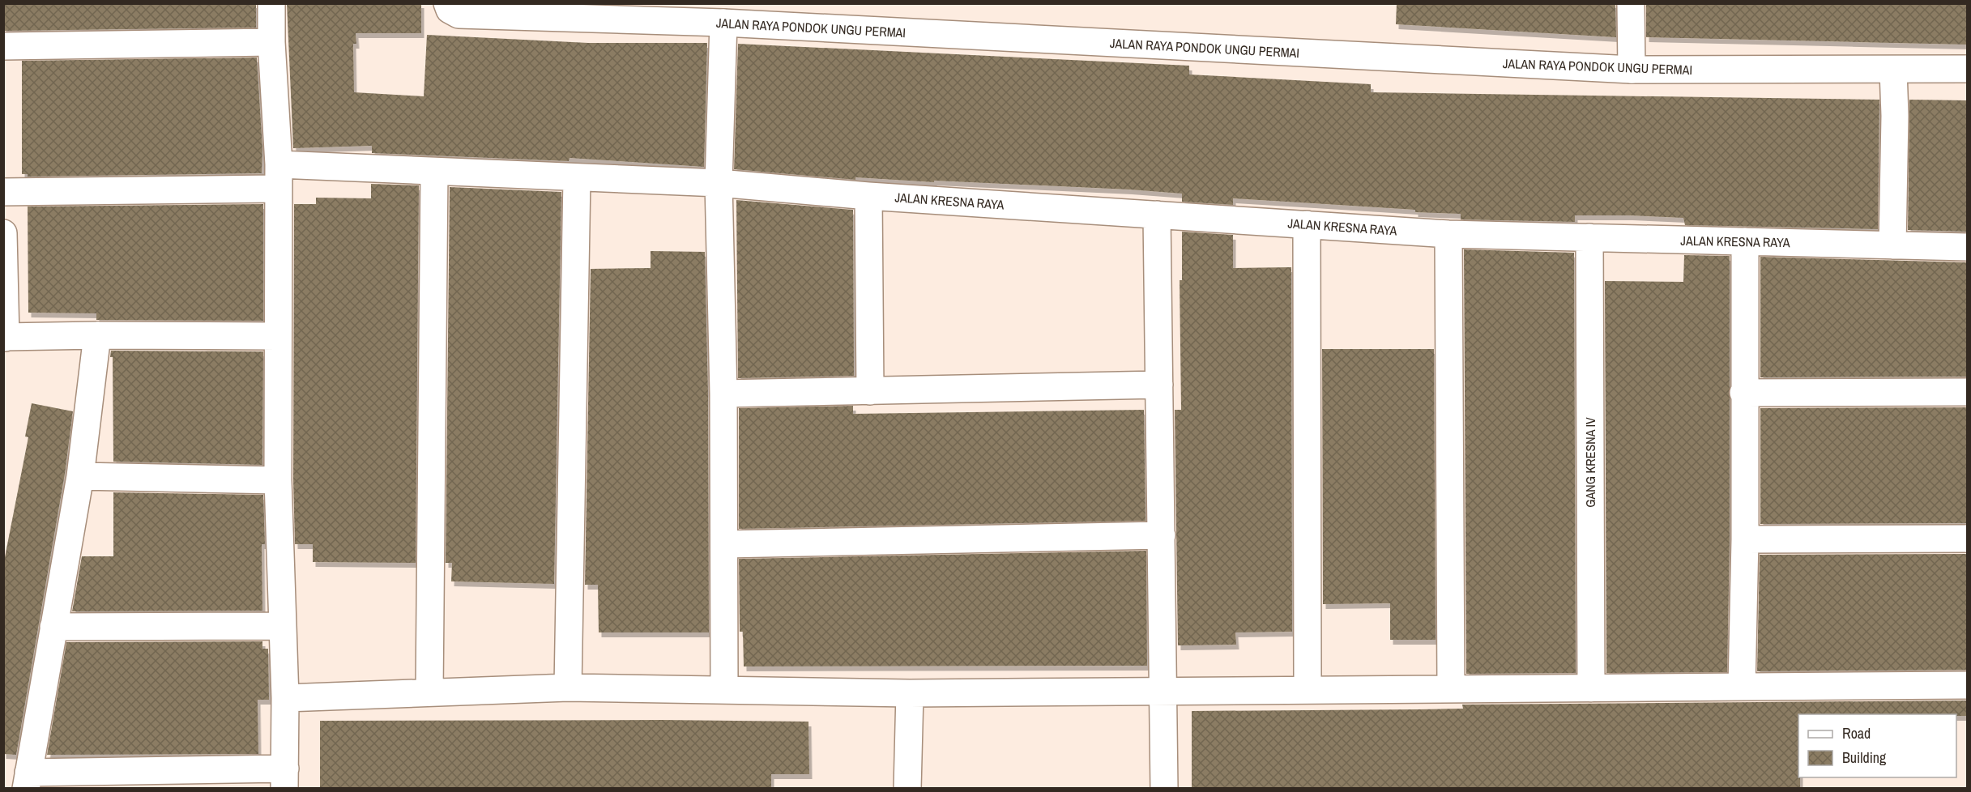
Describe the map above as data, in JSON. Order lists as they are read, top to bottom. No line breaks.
{"streets":{"street":["JALAN RAYA PONDOK UNGU PERMAI","JALAN KRESNA RAYA","GANG KRESNA IV"]},"crossings":[["JALAN KRESNA RAYA","GANG KRESNA IV"]],"legend":["Road","Building"]}
